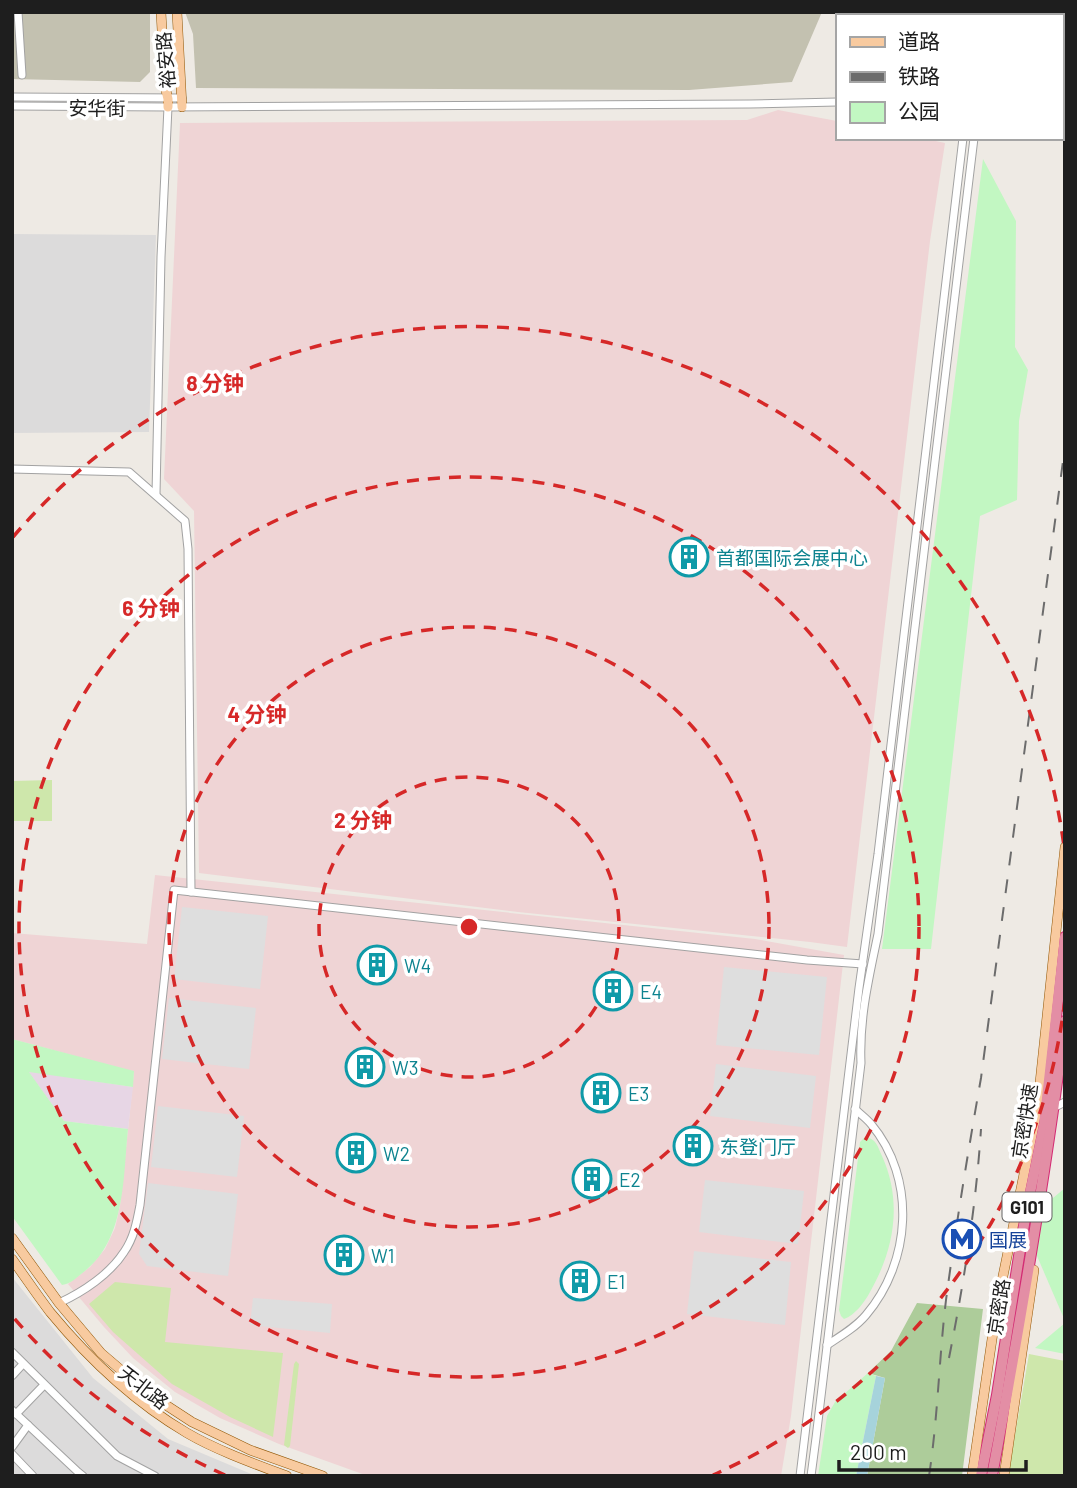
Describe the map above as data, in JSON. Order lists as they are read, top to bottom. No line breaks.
{"streets":{"highway":["京密快速","G101"],"main road":["裕安路","京密路","天北路"],"street":["安华街"]},"crossings":[["裕安路","安华街"]],"places":{"building":["首都国际会展中心","W4","E4","W3","E3","东登门厅","W2","E2","W1","E1"],"metro station":["国展"]},"legend":["道路","铁路","公园"],"scale_bar":"200 m","rings":["8 分钟","6 分钟","4 分钟","2 分钟"]}
